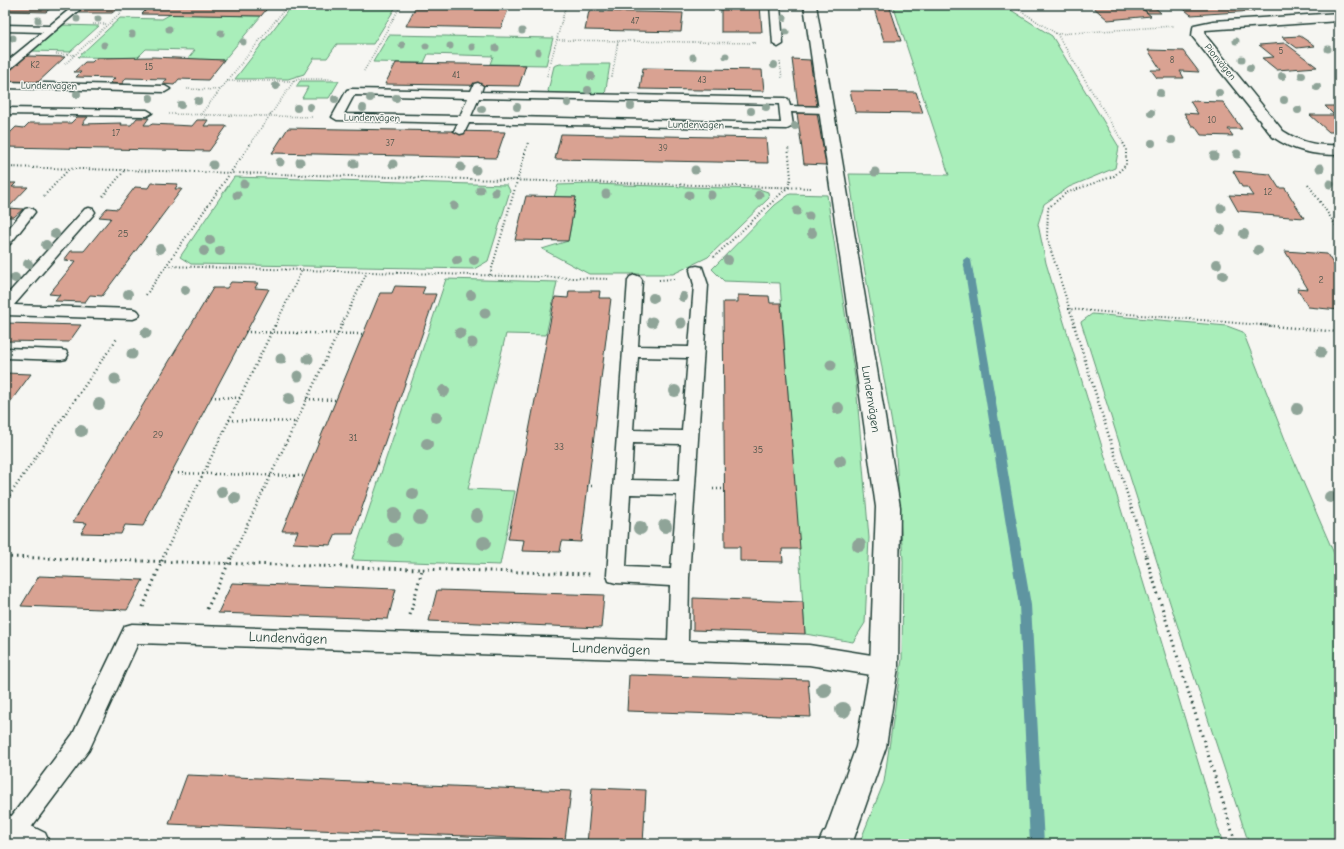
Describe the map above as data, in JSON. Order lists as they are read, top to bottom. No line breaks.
{"streets":{"street":["Pionvägen","Lundenvägen"]},"house_numbers":["47","5","8","K2","15","41","43","10","17","37","39","12","25","2","29","31","33","35"]}
